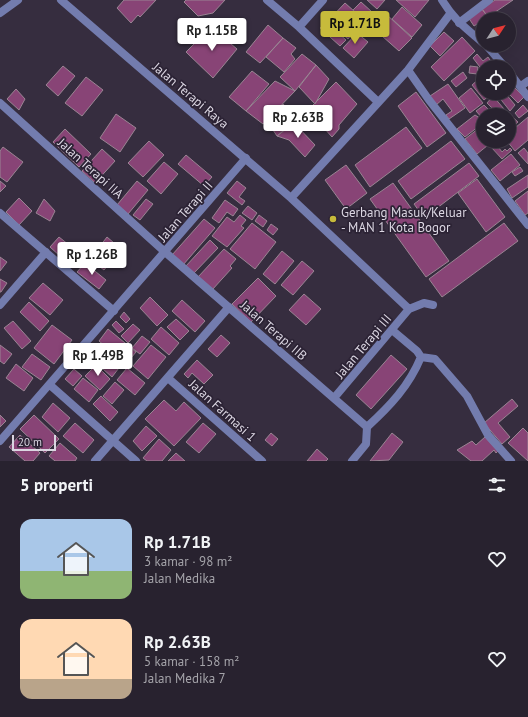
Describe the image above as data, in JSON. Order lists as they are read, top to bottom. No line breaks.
{"streets":{"street":["Jalan Terapi Raya","Jalan Terapi IIA","Jalan Terapi II","Jalan Terapi IIB","Jalan Terapi III","Jalan Farmasi 1"]},"crossings":[["Jalan Terapi Raya","Jalan Terapi II"],["Jalan Terapi Raya","Jalan Terapi III"],["Jalan Terapi IIA","Jalan Terapi II"],["Jalan Terapi IIA","Jalan Terapi IIB"],["Jalan Terapi II","Jalan Terapi IIB"],["Jalan Terapi IIB","Jalan Terapi III"]],"places":["Gerbang Masuk/Keluar - MAN 1 Kota Bogor"],"scale_bar":"20 m","north":"top right","page":{"price":["Rp 1.71B","Rp 1.15B","Rp 2.63B","Rp 1.26B","Rp 1.49B"],"scale":"20 m","heading":"5 properti","list":[{"name":"Rp 1.71B","note":"3 kamar · 98 m² · Jalan Medika"},{"name":"Rp 2.63B","note":"5 kamar · 158 m² · Jalan Medika 7"}]}}
